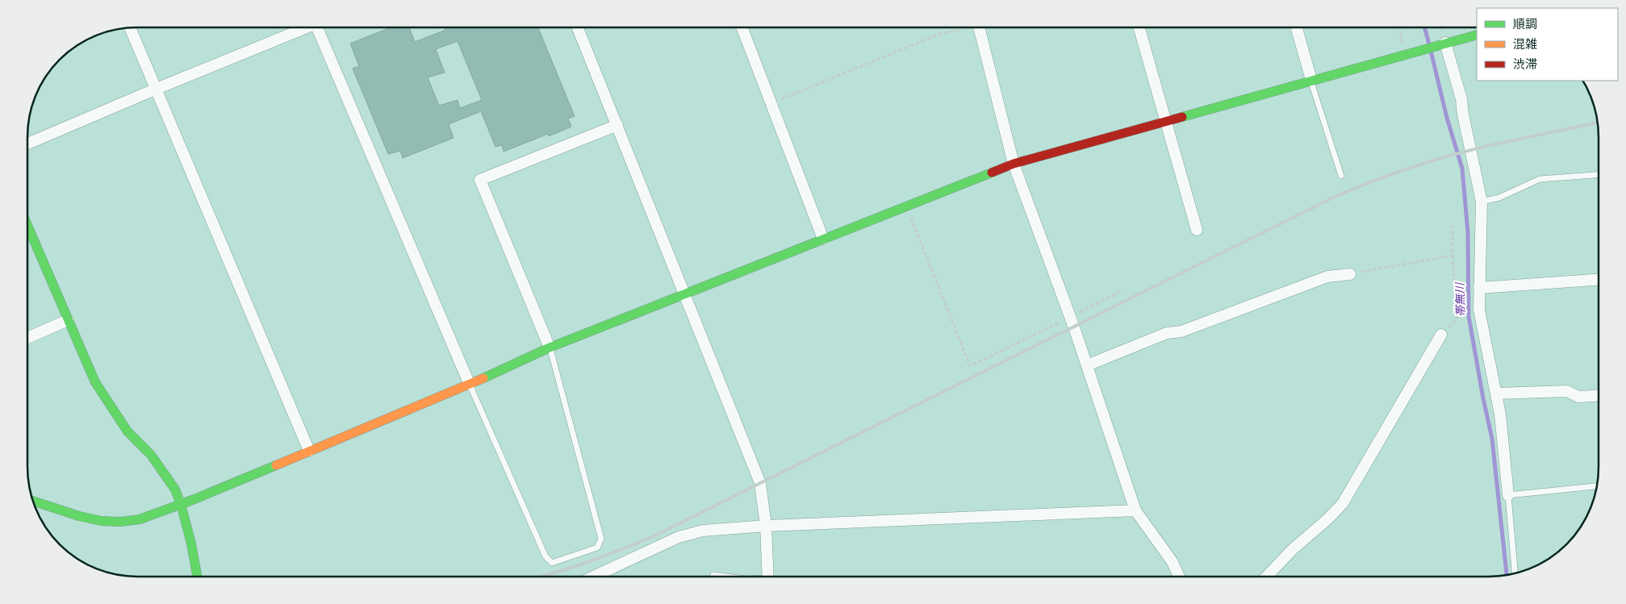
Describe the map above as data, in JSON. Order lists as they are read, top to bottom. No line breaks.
{"water":["帯無川"],"legend":["順調","混雑","渋滞"]}
